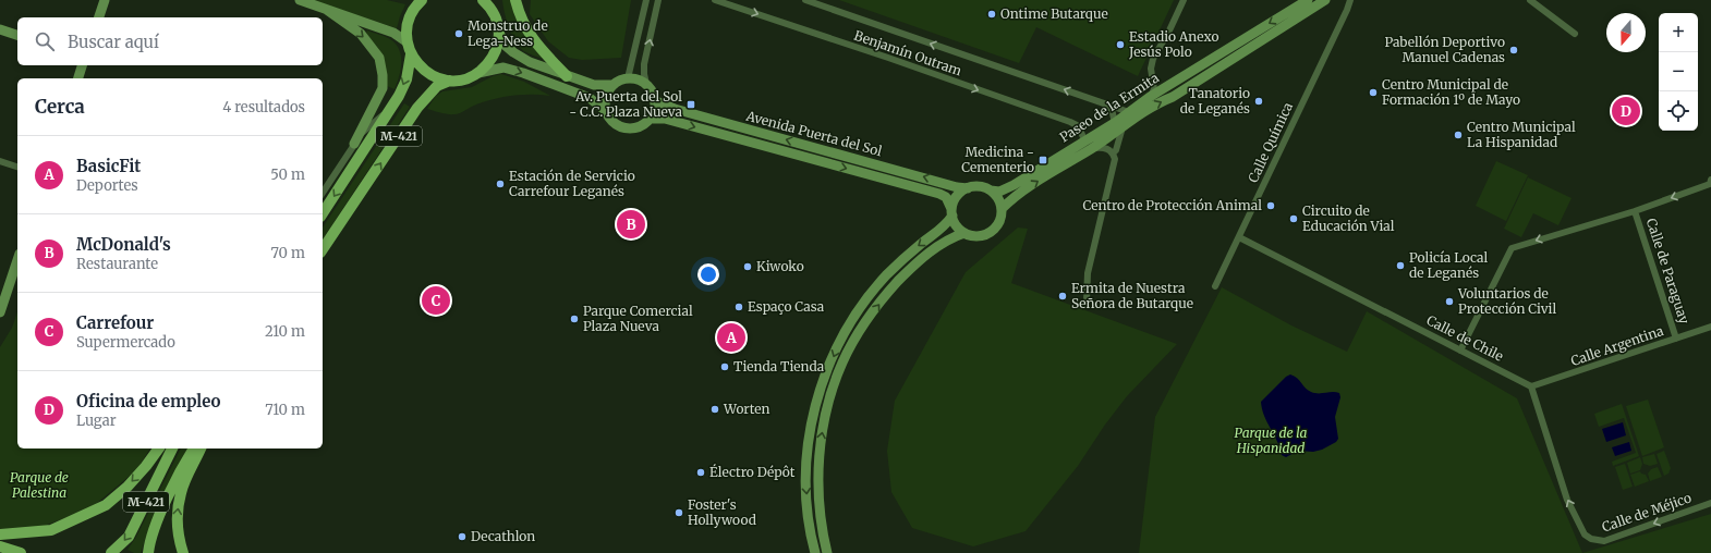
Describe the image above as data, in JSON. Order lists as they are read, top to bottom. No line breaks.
{"streets":{"main road":["Paseo de la Ermita","Avenida Puerta del Sol","M-421"],"street":["Benjamín Outram","Calle Química","Calle de Paraguay","Calle de Chile","Calle Argentina","Calle de Méjico"]},"crossings":[["Benjamín Outram","Paseo de la Ermita"],["Paseo de la Ermita","Avenida Puerta del Sol"],["Calle Química","Calle de Chile"],["Calle de Paraguay","Calle Argentina"],["Calle de Chile","Calle Argentina"],["Calle de Chile","Calle de Méjico"],["Calle Argentina","Calle de Méjico"]],"parks":["Parque de la Hispanidad","Parque de Palestina"],"places":{"other":["Ontime Butarque","Monstruo de Lega-Ness","Estadio Anexo Jesús Polo","Pabellón Deportivo Manuel Cadenas","Centro Municipal de Formación 1º de Mayo","Tanatorio de Leganés","Centro Municipal La Hispanidad","Estación de Servicio Carrefour Leganés","Centro de Protección Animal","Circuito de Educación Vial","Policía Local de Leganés","Kiwoko","Ermita de Nuestra Señora de Butarque","Voluntarios de Protección Civil","Espaço Casa","Parque Comercial Plaza Nueva","Tienda Tienda","Worten","Électro Dépôt","Foster's Hollywood","Decathlon"],"transit":["Av. Puerta del Sol - C.C. Plaza Nueva","Medicina - Cementerio"]},"north":"bottom","page":{"map_buttons":["+","−"],"search":"Buscar aquí","heading":["Cerca","4 resultados"],"pins":["D","B","C","A"],"list":[{"mark":"A","name":"BasicFit","note":"Deportes","value":"50 m"},{"mark":"B","name":"McDonald's","note":"Restaurante","value":"70 m"},{"mark":"C","name":"Carrefour","note":"Supermercado","value":"210 m"},{"mark":"D","name":"Oficina de empleo","note":"Lugar","value":"710 m"}]}}
